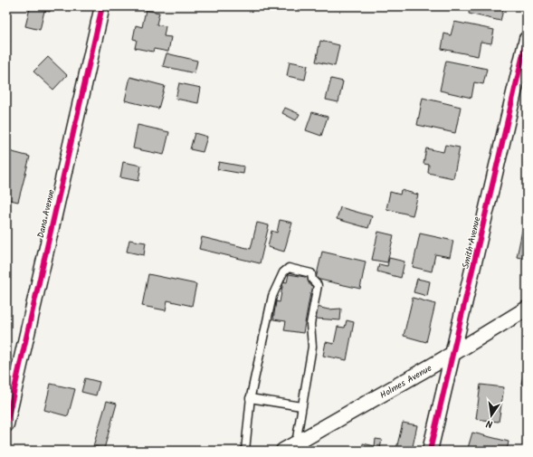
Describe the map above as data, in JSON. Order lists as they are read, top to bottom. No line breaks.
{"streets":{"street":["Dana Avenue","Smith Avenue","Holmes Avenue"]},"crossings":[["Smith Avenue","Holmes Avenue"]],"north":"bottom"}
